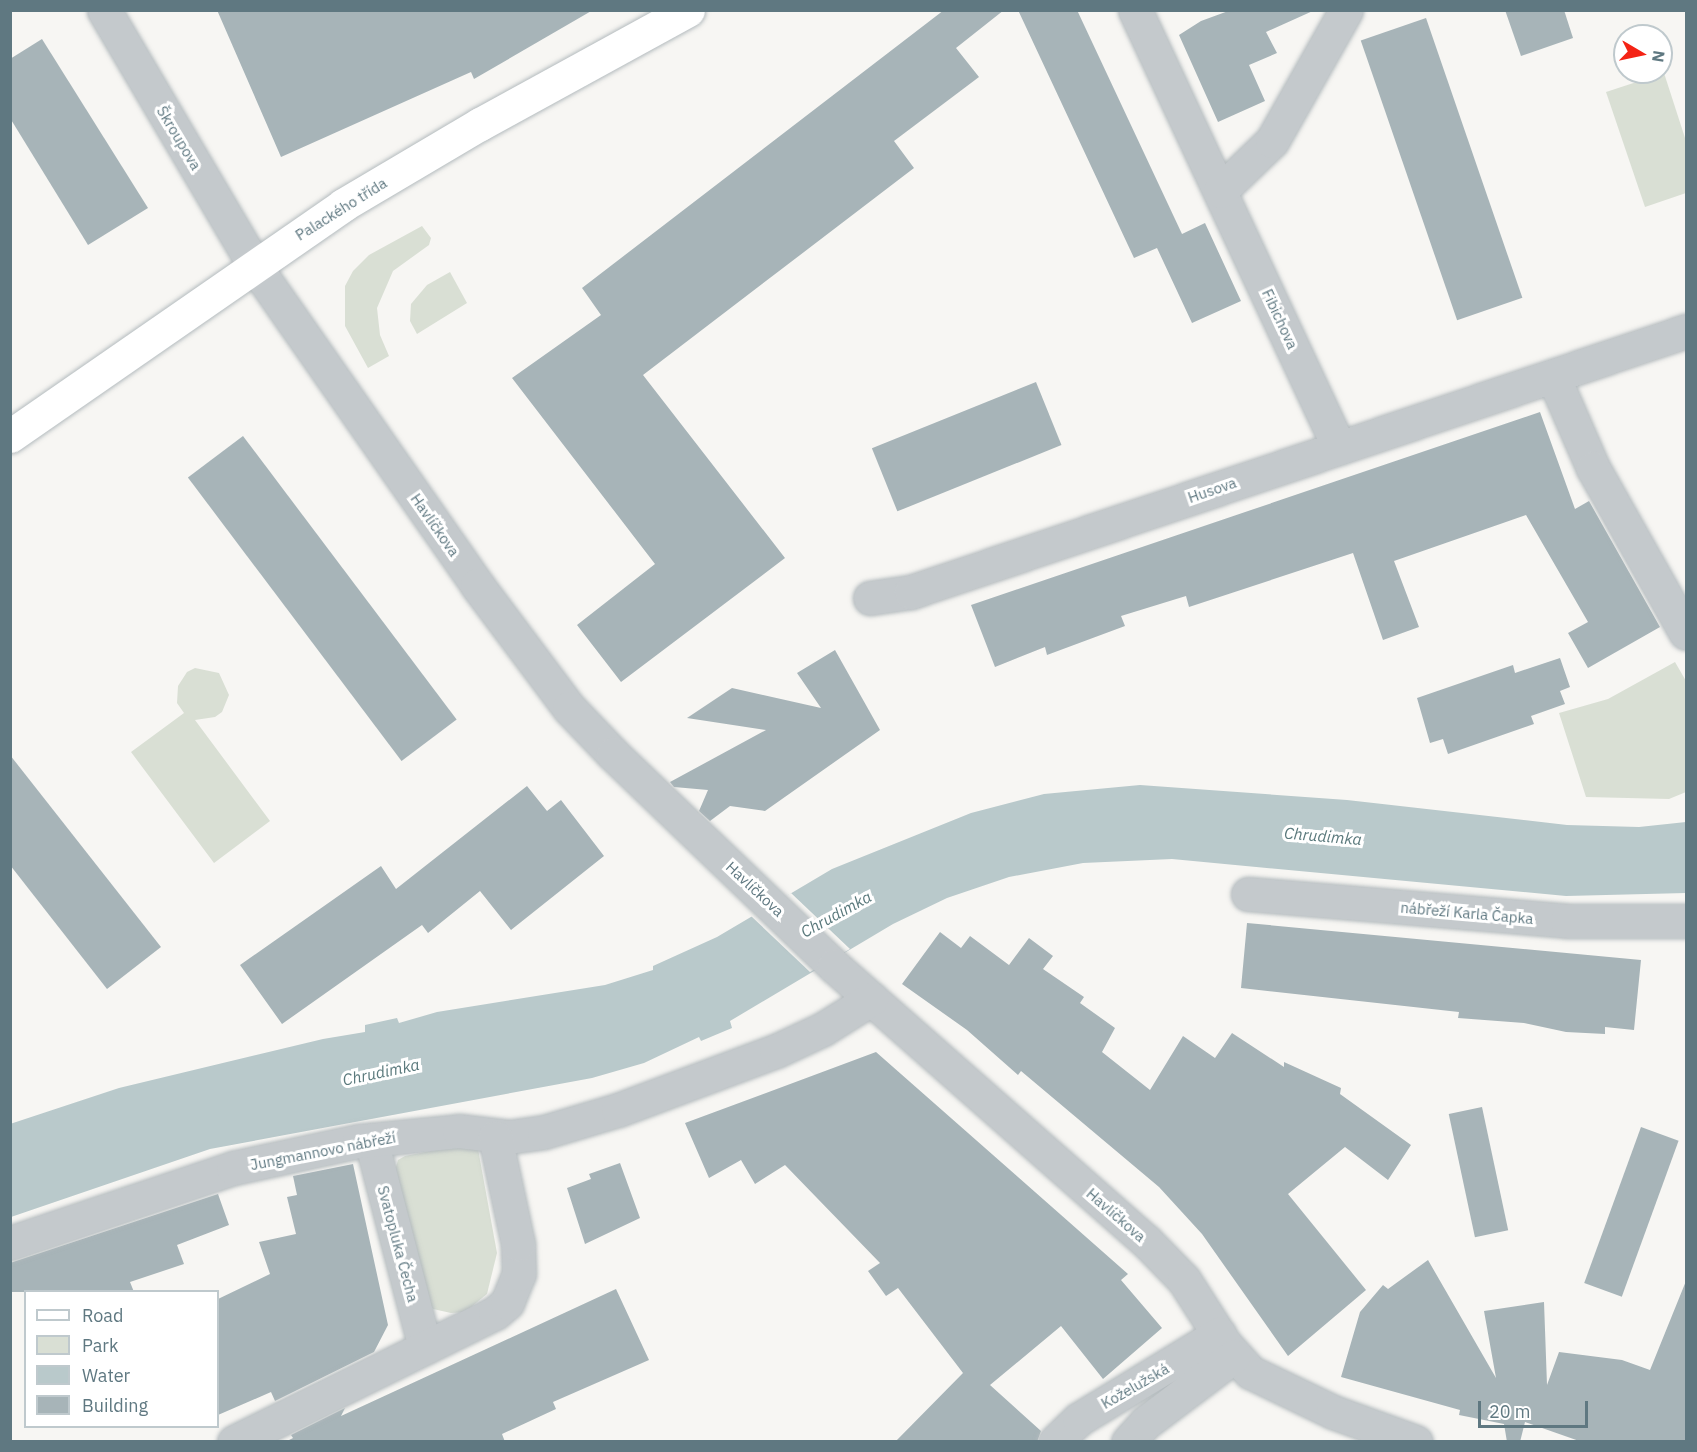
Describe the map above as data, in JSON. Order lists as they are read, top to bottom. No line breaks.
{"streets":{"main road":["Palackého třída"],"street":["Škroupova","Fibichova","Husova","Havlíčkova","nábřeží Karla Čapka","Jungmannovo nábřeží","Svatopluka Čecha","Koželužská"]},"crossings":[["Škroupova","Palackého třída"],["Škroupova","Havlíčkova"],["Palackého třída","Havlíčkova"],["Fibichova","Husova"],["Havlíčkova","Jungmannovo nábřeží"],["Havlíčkova","Koželužská"],["Jungmannovo nábřeží","Svatopluka Čecha"]],"water":["Chrudimka"],"legend":["Road","Park","Water","Building"],"scale_bar":"20 m","north":"right"}
